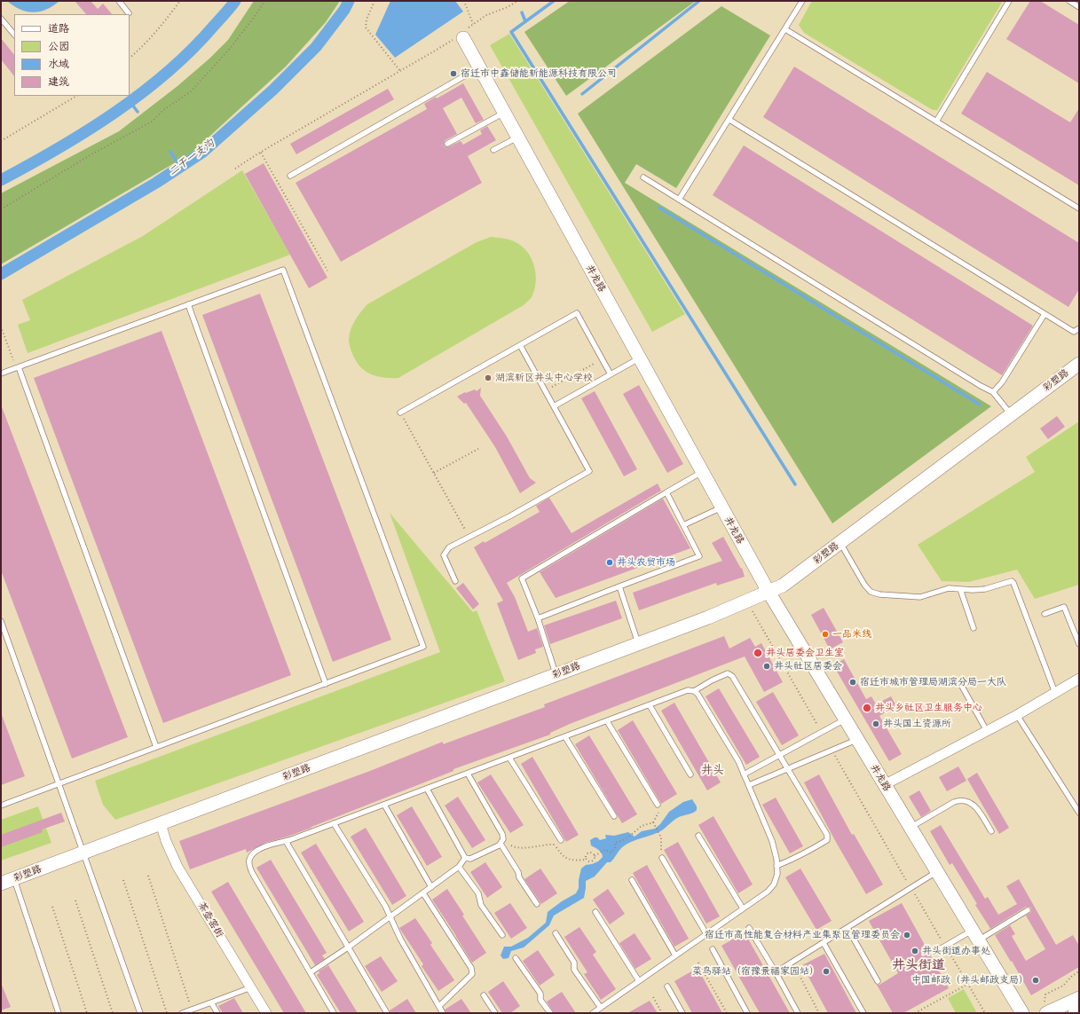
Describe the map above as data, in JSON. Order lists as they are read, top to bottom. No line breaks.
{"streets":{"street":["井龙路","彩塑路","茶壶窑街"]},"crossings":[["井龙路","彩塑路"],["彩塑路","茶壶窑街"]],"districts":["井头","井头街道"],"water":["二干一支沟"],"places":["宿迁市中鑫储能新能源科技有限公司","湖滨新区井头中心学校","井头农贸市场","一品米线","井头居委会卫生室","井头社区居委会","宿迁市城市管理局湖滨分局一大队","井头乡社区卫生服务中心","井头国土资源所","宿迁市高性能复合材料产业集聚区管理委员会","井头街道办事处","菜鸟驿站（宿豫景福家园站）","中国邮政（井头邮政支局）"],"legend":["道路","公园","水域","建筑"]}
